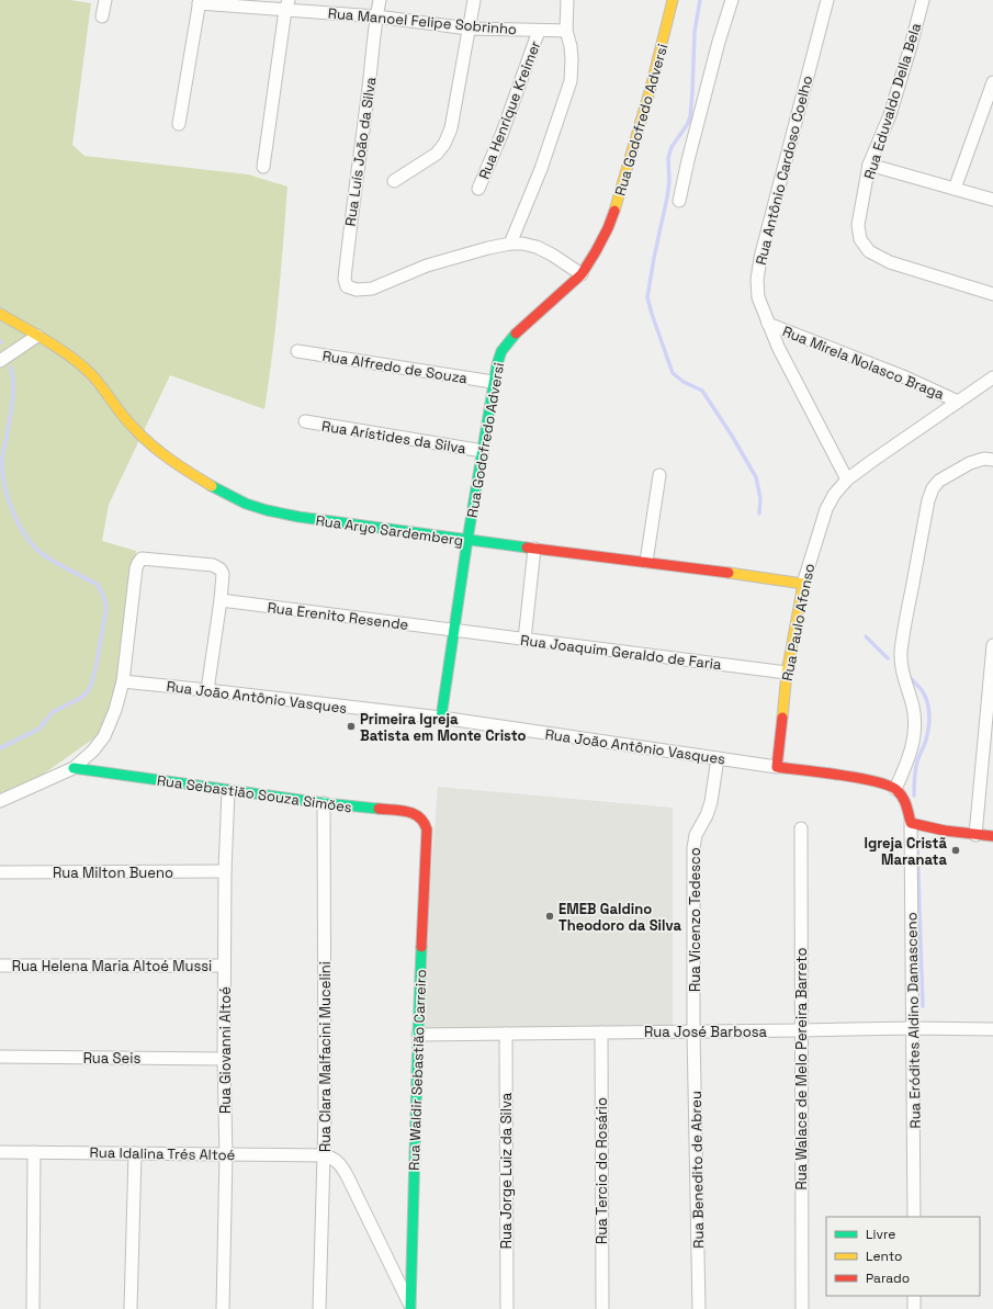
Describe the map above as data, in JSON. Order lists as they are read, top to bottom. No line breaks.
{"streets":{"street":["Rua Manoel Felipe Sobrinho","Rua Eduvaldo Della Bela","Rua Henrique Kreimer","Rua Godofredo Adversi","Rua Luís João da Silva","Rua Antônio Cardoso Coelho","Rua Mirela Nolasco Braga","Rua Alfredo de Souza","Rua Arístides da Silva","Rua Aryo Sardemberg","Rua Erenito Resende","Rua Paulo Afonso","Rua Joaquim Geraldo de Faria","Rua João Antônio Vasques","Rua Sebastião Souza Simões","Rua Milton Bueno","Rua Vicenzo Tedesco","Rua Helena Maria Altoé Mussi","Rua Eródites Aldino Damasceno","Rua José Barbosa","Rua Giovanni Altoé","Rua Clara Malfacini Mucelini","Rua Seis","Rua Walace de Melo Pereira Barreto","Rua Waldir Sebastião Carreiro","Rua Idalina Trés Altoé","Rua Benedito de Abreu","Rua Jorge Luiz da Silva","Rua Tercio do Rosário"]},"crossings":[["Rua Manoel Felipe Sobrinho","Rua Henrique Kreimer"],["Rua Manoel Felipe Sobrinho","Rua Luís João da Silva"],["Rua Godofredo Adversi","Rua Alfredo de Souza"],["Rua Godofredo Adversi","Rua Arístides da Silva"],["Rua Godofredo Adversi","Rua Aryo Sardemberg"],["Rua Godofredo Adversi","Rua Erenito Resende"],["Rua Godofredo Adversi","Rua Joaquim Geraldo de Faria"],["Rua Godofredo Adversi","Rua João Antônio Vasques"],["Rua Antônio Cardoso Coelho","Rua Mirela Nolasco Braga"],["Rua Antônio Cardoso Coelho","Rua Paulo Afonso"],["Rua Mirela Nolasco Braga","Rua Paulo Afonso"],["Rua Aryo Sardemberg","Rua Paulo Afonso"],["Rua Erenito Resende","Rua Joaquim Geraldo de Faria"],["Rua Paulo Afonso","Rua Joaquim Geraldo de Faria"],["Rua Paulo Afonso","Rua João Antônio Vasques"],["Rua João Antônio Vasques","Rua Vicenzo Tedesco"],["Rua Sebastião Souza Simões","Rua Giovanni Altoé"],["Rua Sebastião Souza Simões","Rua Clara Malfacini Mucelini"],["Rua Sebastião Souza Simões","Rua Waldir Sebastião Carreiro"],["Rua Milton Bueno","Rua Giovanni Altoé"],["Rua Vicenzo Tedesco","Rua José Barbosa"],["Rua Vicenzo Tedesco","Rua Benedito de Abreu"],["Rua Helena Maria Altoé Mussi","Rua Giovanni Altoé"],["Rua Eródites Aldino Damasceno","Rua José Barbosa"],["Rua José Barbosa","Rua Walace de Melo Pereira Barreto"],["Rua José Barbosa","Rua Waldir Sebastião Carreiro"],["Rua José Barbosa","Rua Benedito de Abreu"],["Rua José Barbosa","Rua Jorge Luiz da Silva"],["Rua José Barbosa","Rua Tercio do Rosário"],["Rua Giovanni Altoé","Rua Seis"],["Rua Giovanni Altoé","Rua Idalina Trés Altoé"],["Rua Clara Malfacini Mucelini","Rua Idalina Trés Altoé"]],"places":["Primeira Igreja Batista em Monte Cristo","Igreja Cristã Maranata","EMEB Galdino Theodoro da Silva"],"legend":["Livre","Lento","Parado"]}
